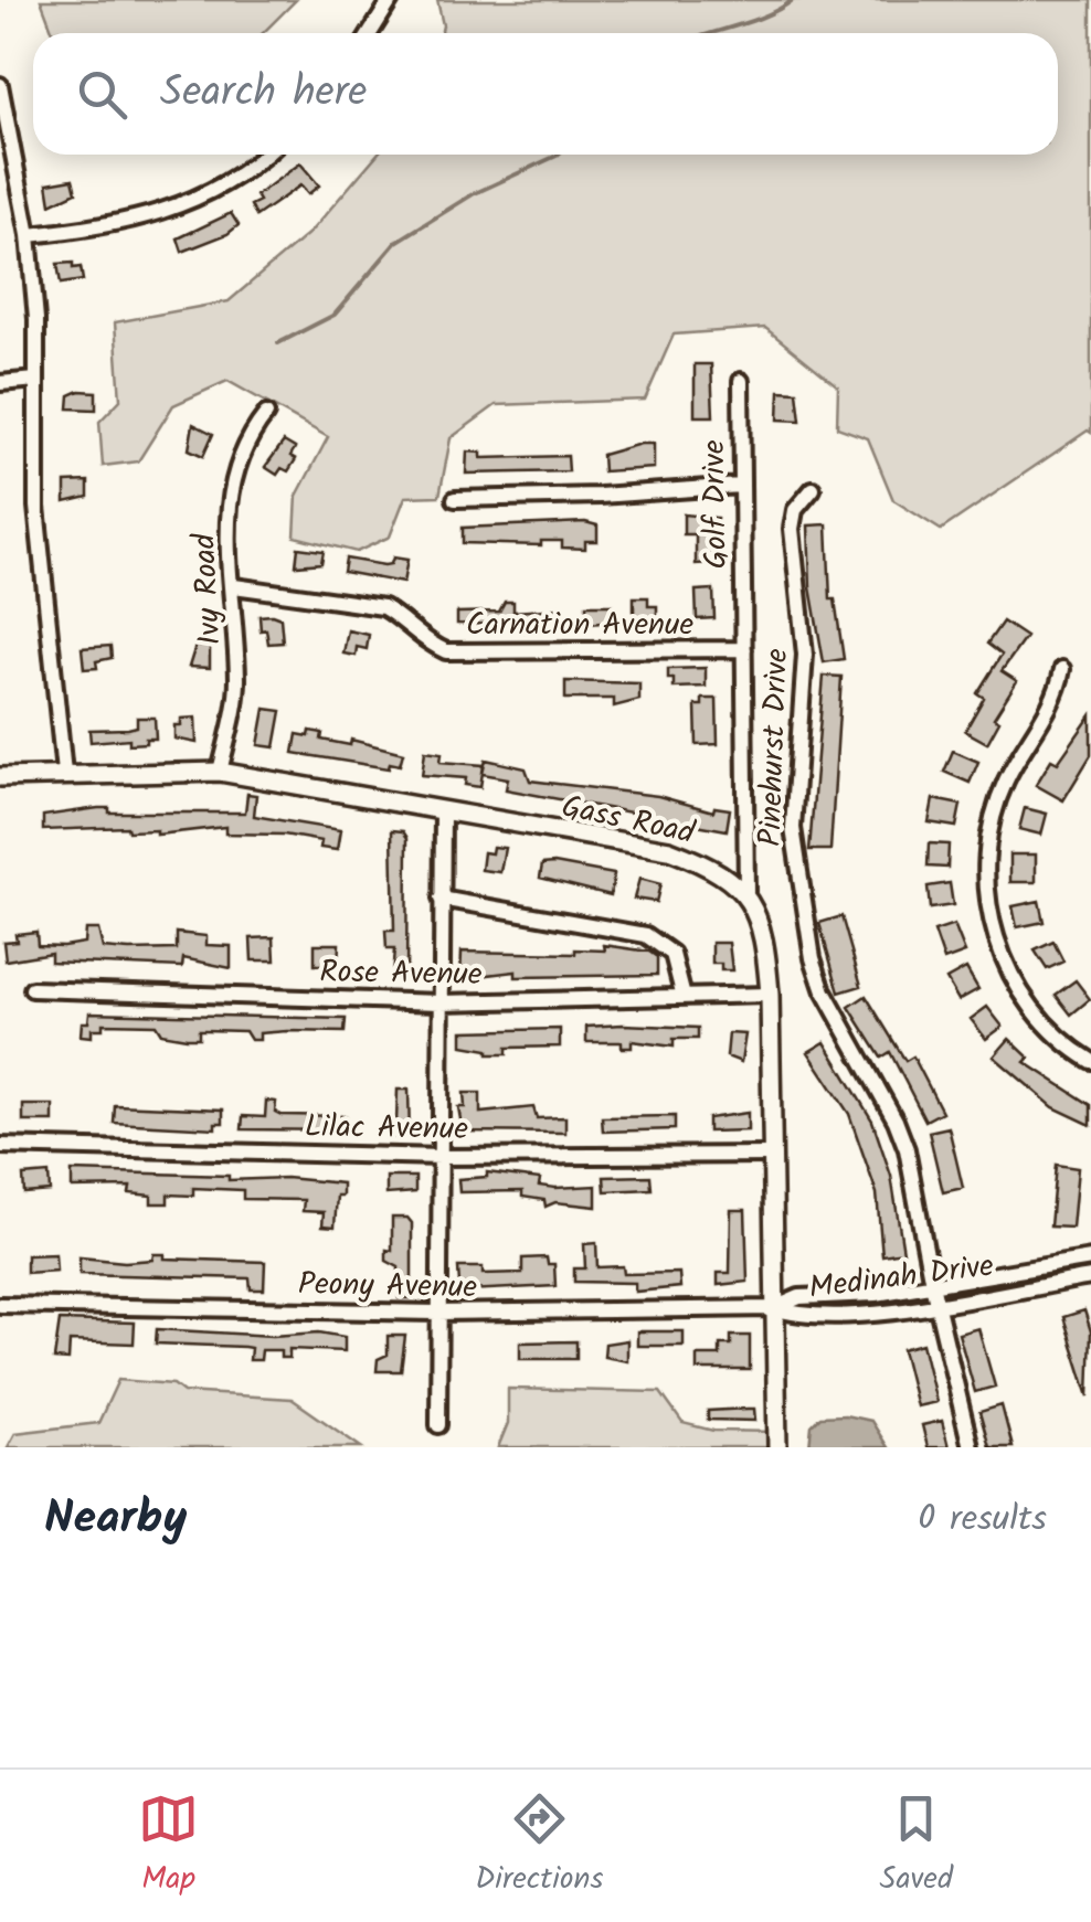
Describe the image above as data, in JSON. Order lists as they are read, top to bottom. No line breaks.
{"streets":{"street":["Golf Drive","Ivy Road","Carnation Avenue","Pinehurst Drive","Gass Road","Rose Avenue","Lilac Avenue","Medinah Drive","Peony Avenue"]},"crossings":[["Golf Drive","Carnation Avenue"],["Golf Drive","Gass Road"],["Ivy Road","Carnation Avenue"],["Ivy Road","Gass Road"],["Pinehurst Drive","Medinah Drive"],["Medinah Drive","Peony Avenue"]],"page":{"search":"Search here","heading":["Nearby","0 results"],"nav":["Map","Directions","Saved"]}}
